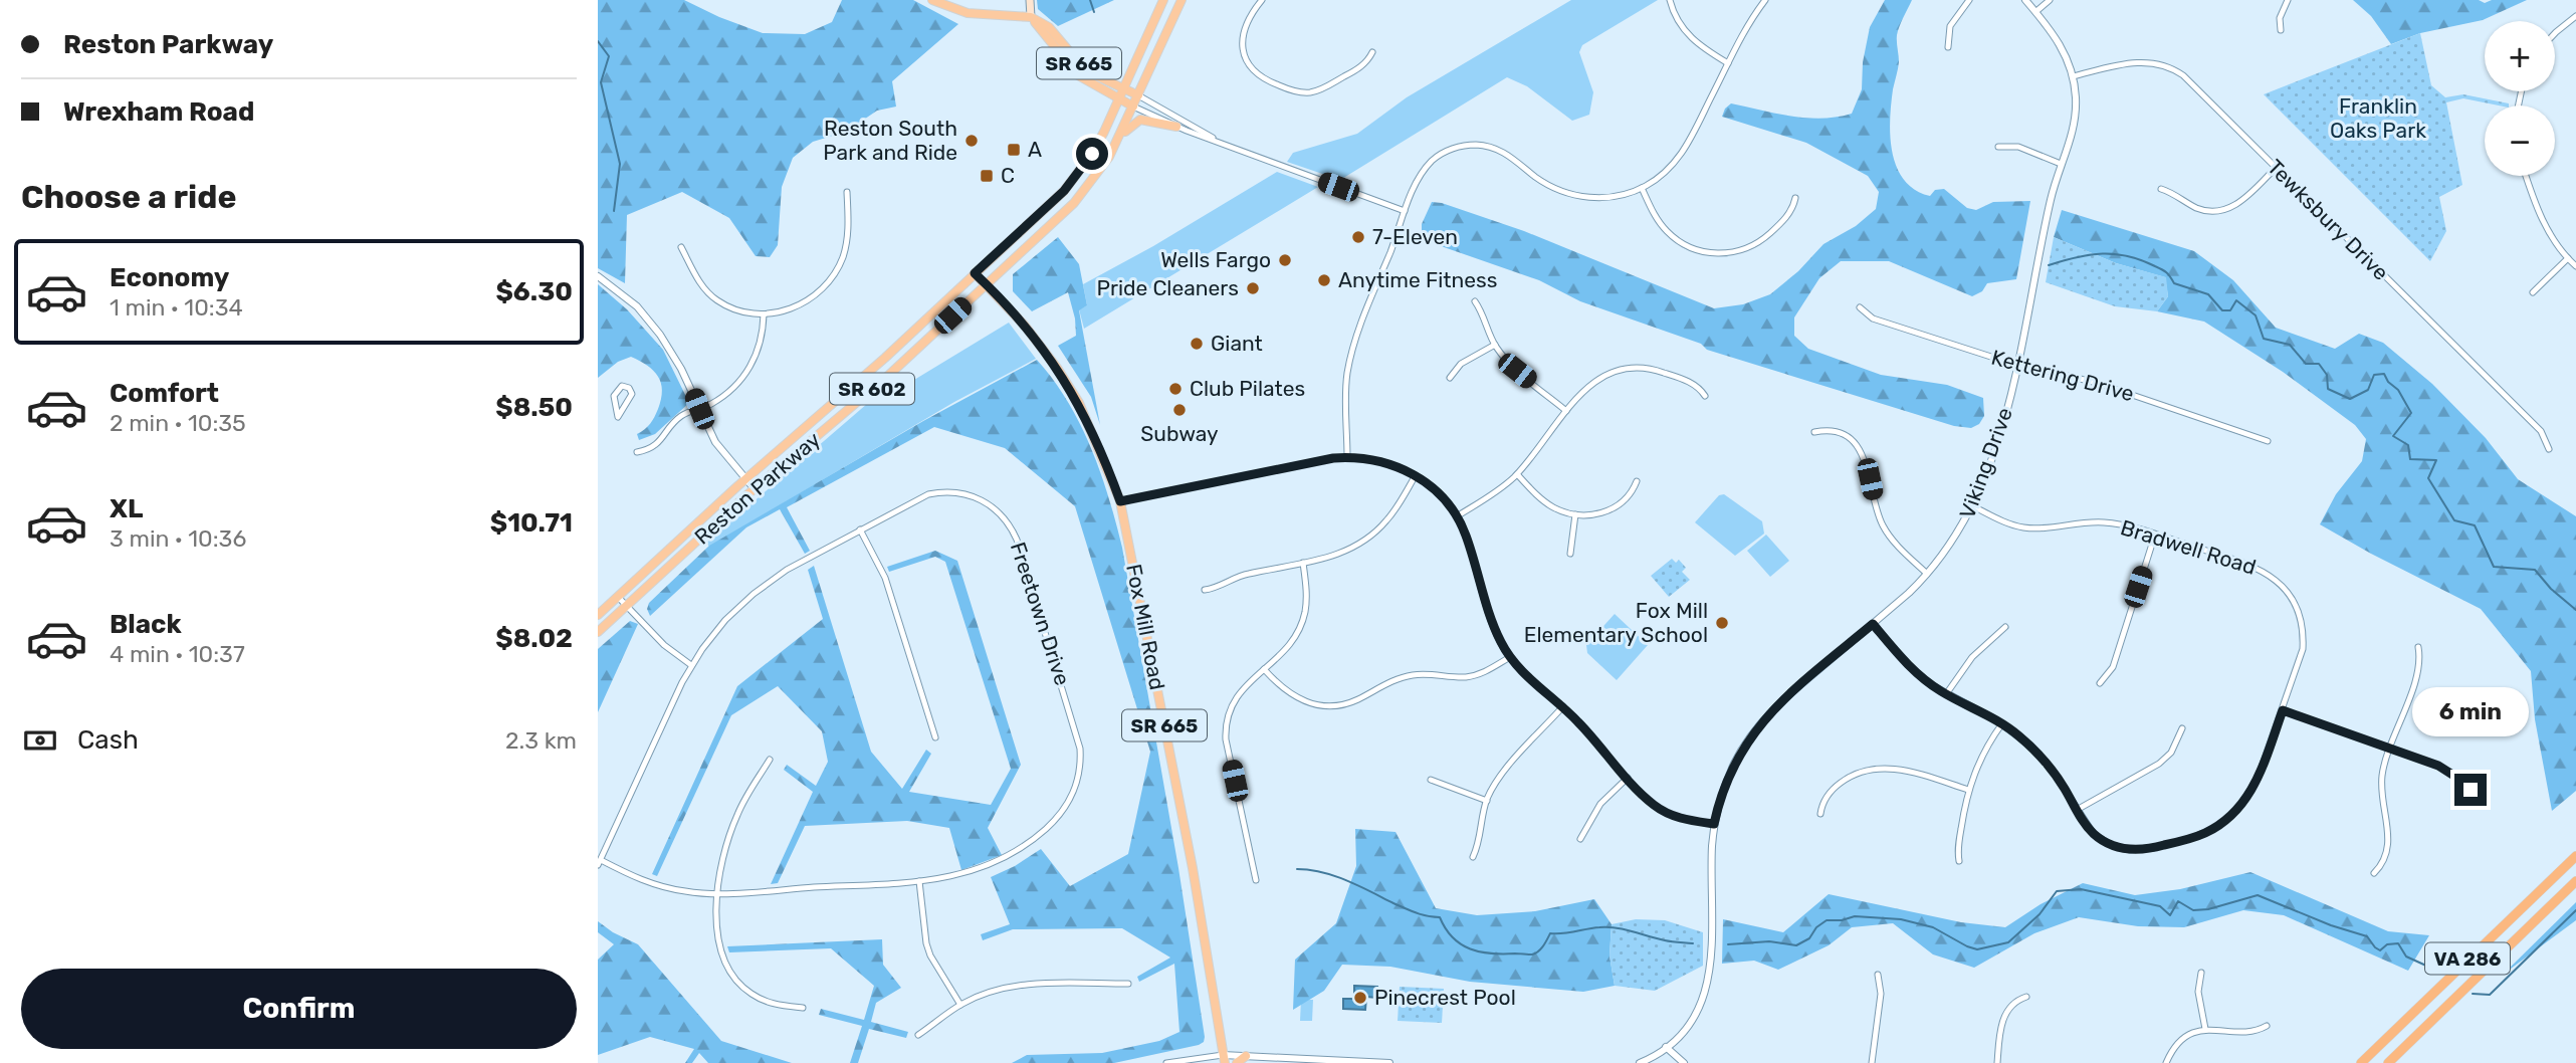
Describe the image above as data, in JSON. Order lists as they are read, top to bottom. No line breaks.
{"streets":{"highway":["VA 286"],"main road":["SR 665","SR 602","Reston Parkway","Fox Mill Road"],"street":["Tewksbury Drive","Kettering Drive","Viking Drive","Bradwell Road","Freetown Drive"]},"crossings":[["SR 665","SR 602"],["SR 665","Reston Parkway"],["Tewksbury Drive","Viking Drive"],["Kettering Drive","Viking Drive"],["SR 602","Reston Parkway"],["Viking Drive","Bradwell Road"],["Reston Parkway","Fox Mill Road"]],"parks":["Franklin Oaks Park"],"places":{"other":["Reston South Park and Ride","7-Eleven","Wells Fargo","Anytime Fitness","Pride Cleaners","Giant","Club Pilates","Subway","Fox Mill Elementary School","Pinecrest Pool"],"transit":["A","C"]},"page":{"banner":["Reston Parkway","Wrexham Road"],"map_buttons":["+","−"],"heading":"Choose a ride","list":[{"name":"Economy","note":"1 min · 10:34","value":"$6.30"},{"name":"Comfort","note":"2 min · 10:35","value":"$8.50"},{"name":"XL","note":"3 min · 10:36","value":"$10.71"},{"name":"Black","note":"4 min · 10:37","value":"$8.02"}],"bubble":"6 min","pay":["Cash","2.3 km"],"buttons":"Confirm"}}
